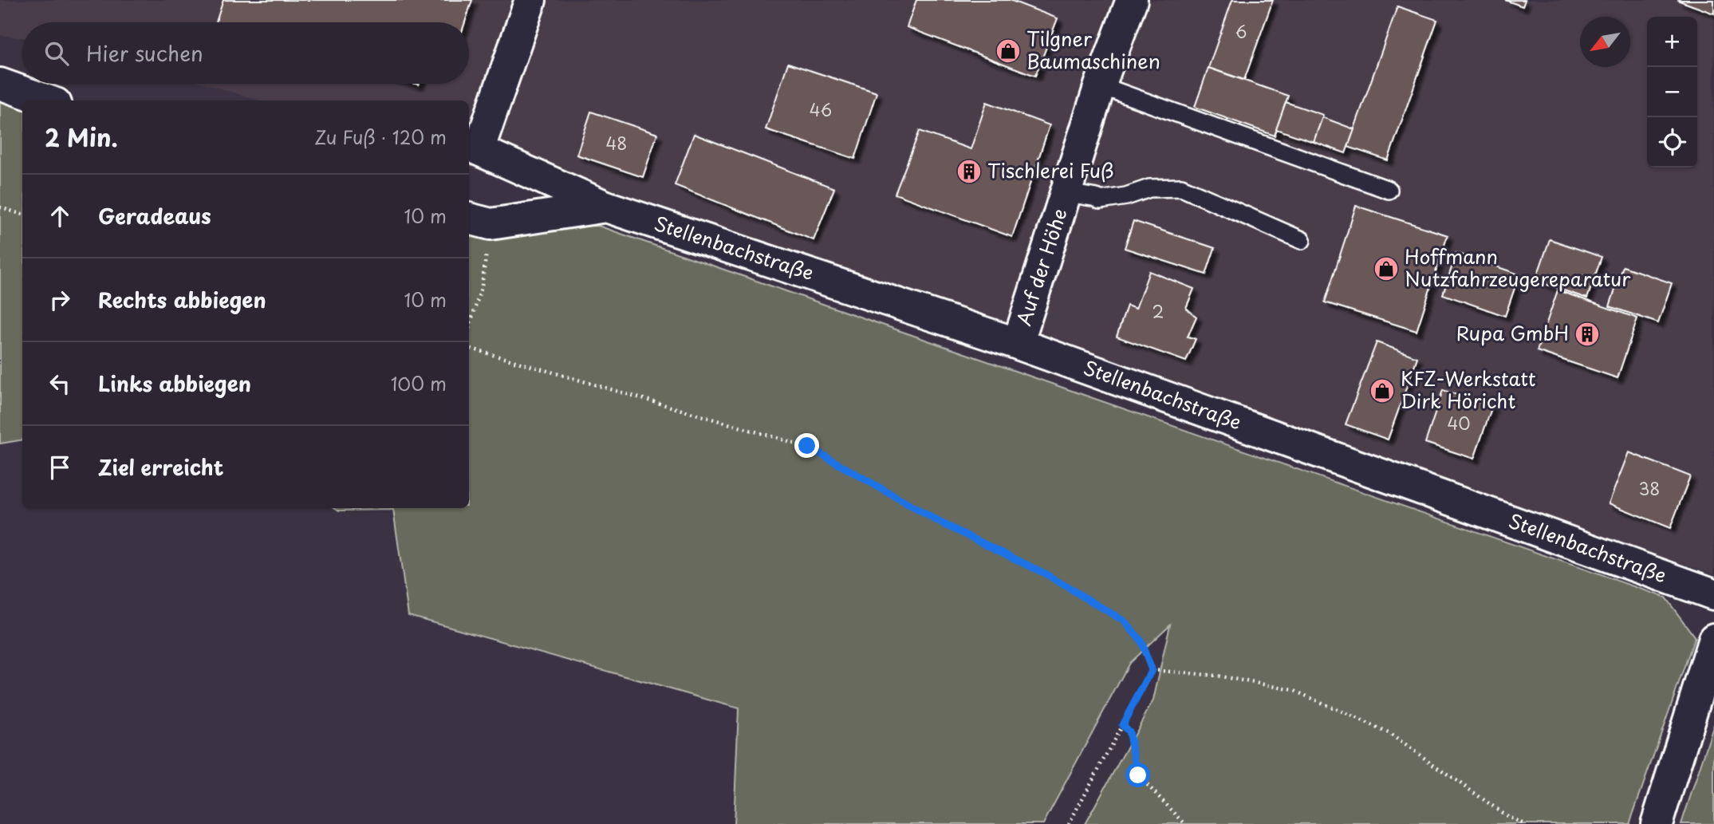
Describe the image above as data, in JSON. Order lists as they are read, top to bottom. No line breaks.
{"streets":{"street":["Stellenbachstraße","Auf der Höhe"]},"crossings":[["Stellenbachstraße","Auf der Höhe"]],"places":{"shop":["Tilgner Baumaschinen","Hoffmann Nutzfahrzeugereparatur","KFZ-Werkstatt Dirk Höricht"],"building":["Tischlerei Fuß","Rupa GmbH"]},"house_numbers":["6","46","48","2","40","38"],"north":"bottom left","page":{"map_buttons":["+","−"],"search":"Hier suchen","heading":["2 Min.","Zu Fuß · 120 m"],"list":[["Geradeaus","10 m"],["Rechts abbiegen","10 m"],["Links abbiegen","100 m"],"Ziel erreicht"]}}
